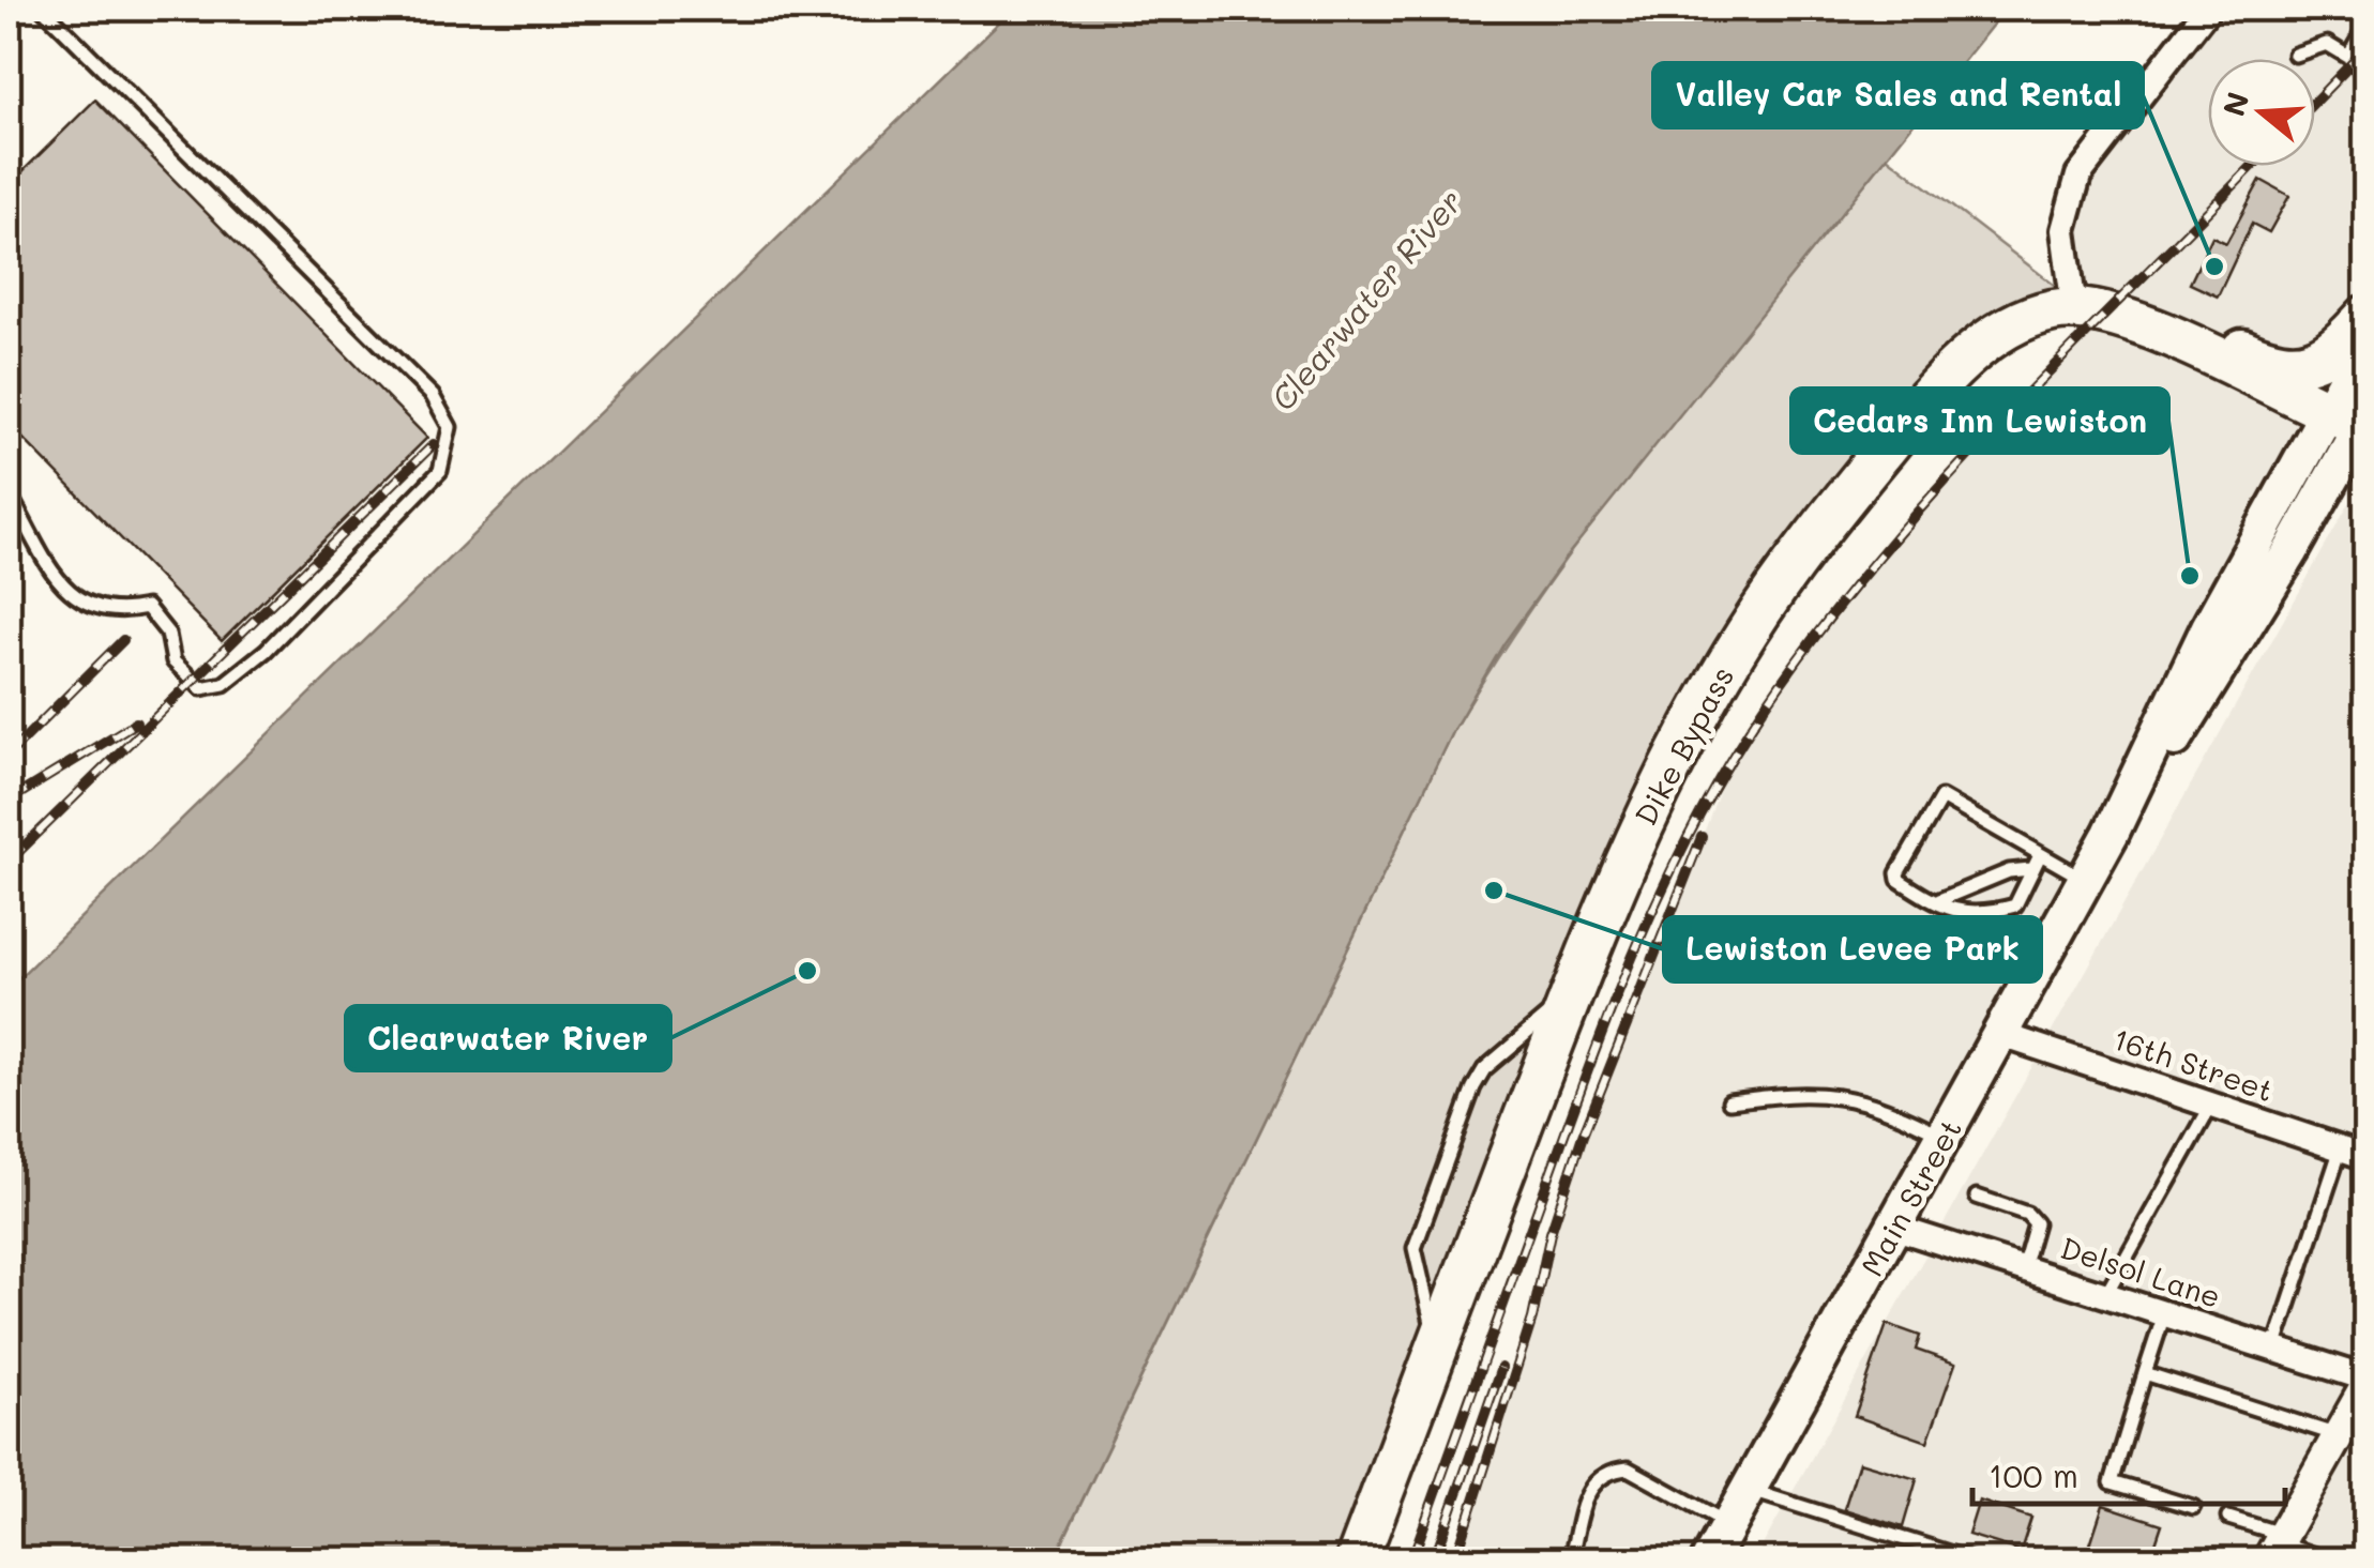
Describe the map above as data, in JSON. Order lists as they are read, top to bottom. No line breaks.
{"streets":{"highway":["Dike Bypass"],"main road":["Main Street"],"street":["16th Street","Delsol Lane"]},"crossings":[["Dike Bypass","Main Street"],["16th Street","Main Street"],["Main Street","Delsol Lane"]],"water":["Clearwater River"],"places":["Valley Car Sales and Rental","Cedars Inn Lewiston","Lewiston Levee Park","Clearwater River"],"scale_bar":"100 m","north":"left"}
